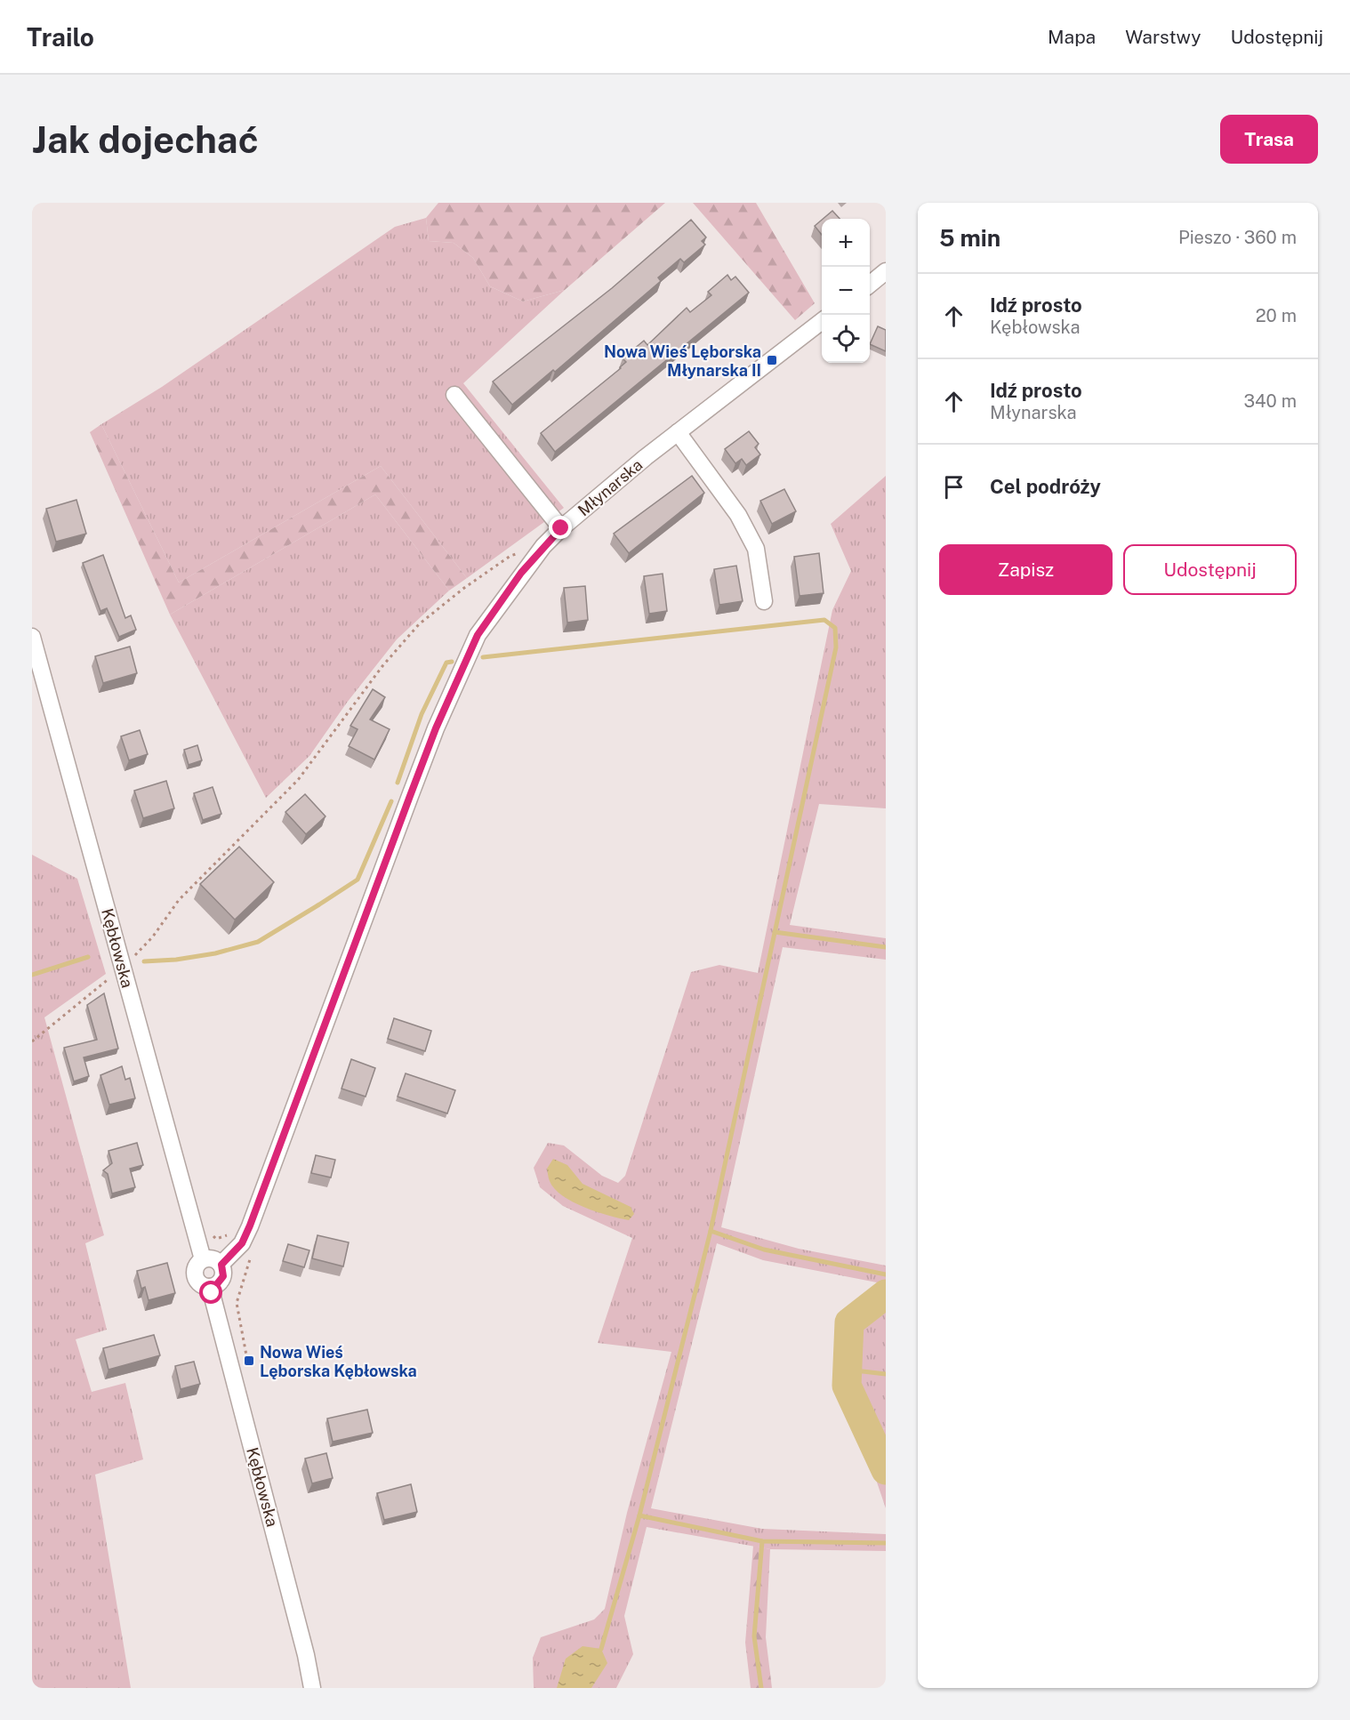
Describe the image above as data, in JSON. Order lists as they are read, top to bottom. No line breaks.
{"streets":{"street":["Młynarska","Kębłowska"]},"crossings":[["Młynarska","Kębłowska"]],"places":{"transit":["Nowa Wieś Lęborska Młynarska II","Nowa Wieś Lęborska Kębłowska"]},"page":{"header":"Trailo","nav":["Mapa","Warstwy","Udostępnij"],"buttons":["Trasa",["Zapisz","Udostępnij"]],"title":"Jak dojechać","heading":["5 min","Pieszo · 360 m"],"map_buttons":["+","−"],"list":[["Idź prosto","Kębłowska","20 m"],["Idź prosto","Młynarska","340 m"],"Cel podróży"]}}
